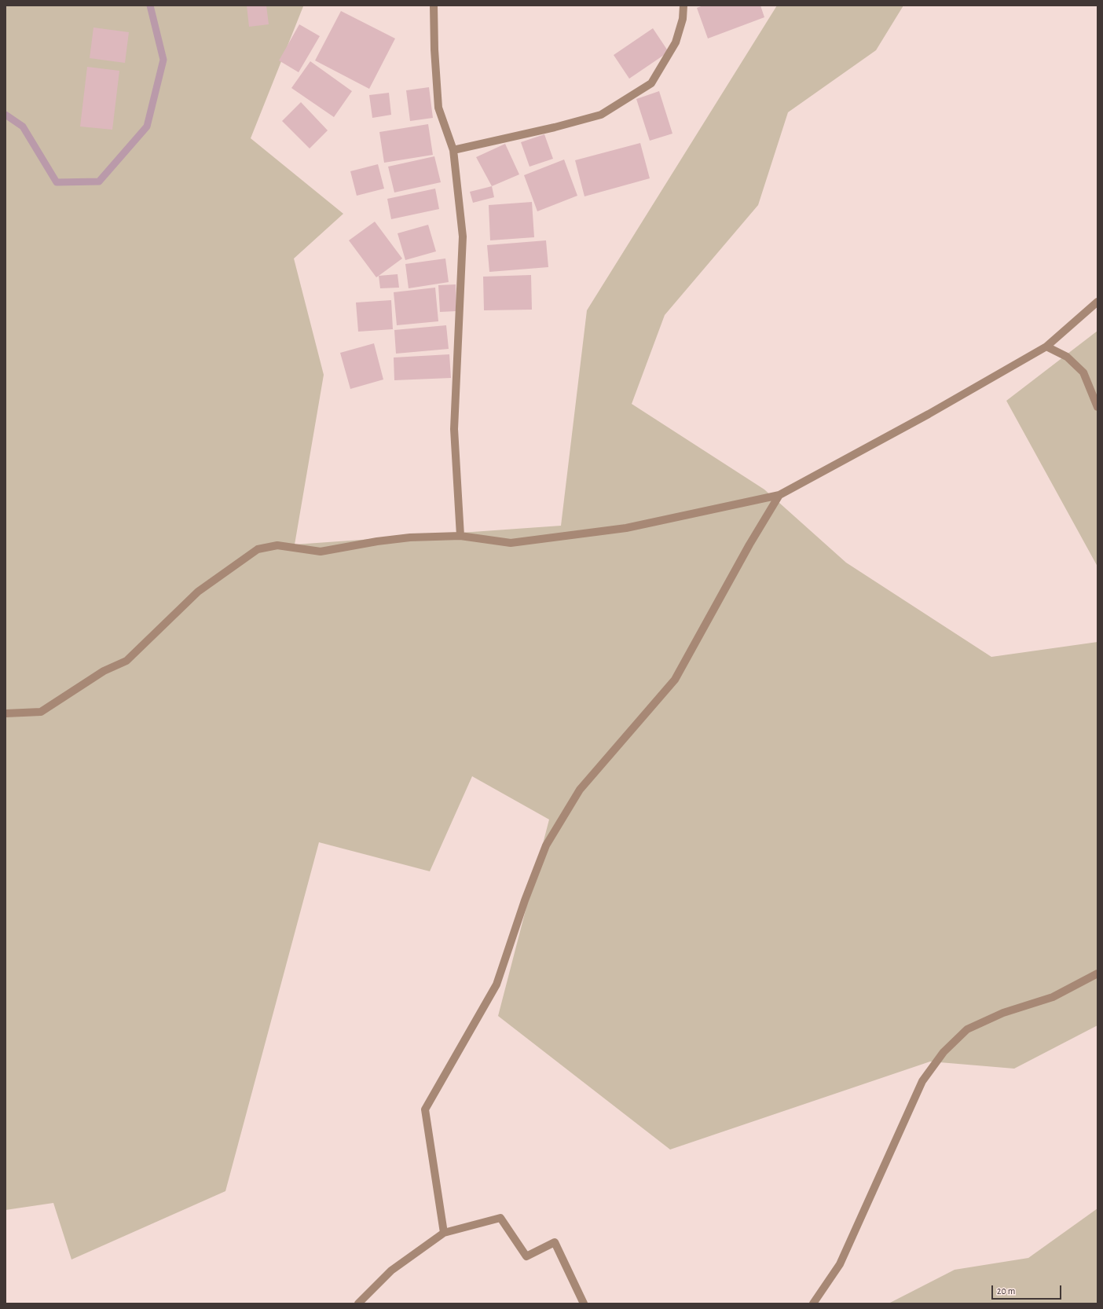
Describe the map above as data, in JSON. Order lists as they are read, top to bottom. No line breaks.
{"scale_bar":"20 m"}
